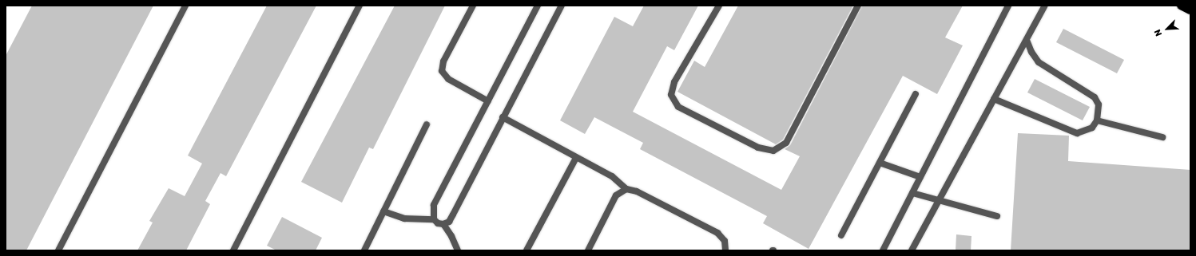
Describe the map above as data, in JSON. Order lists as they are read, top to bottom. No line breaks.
{"north":"bottom left"}
